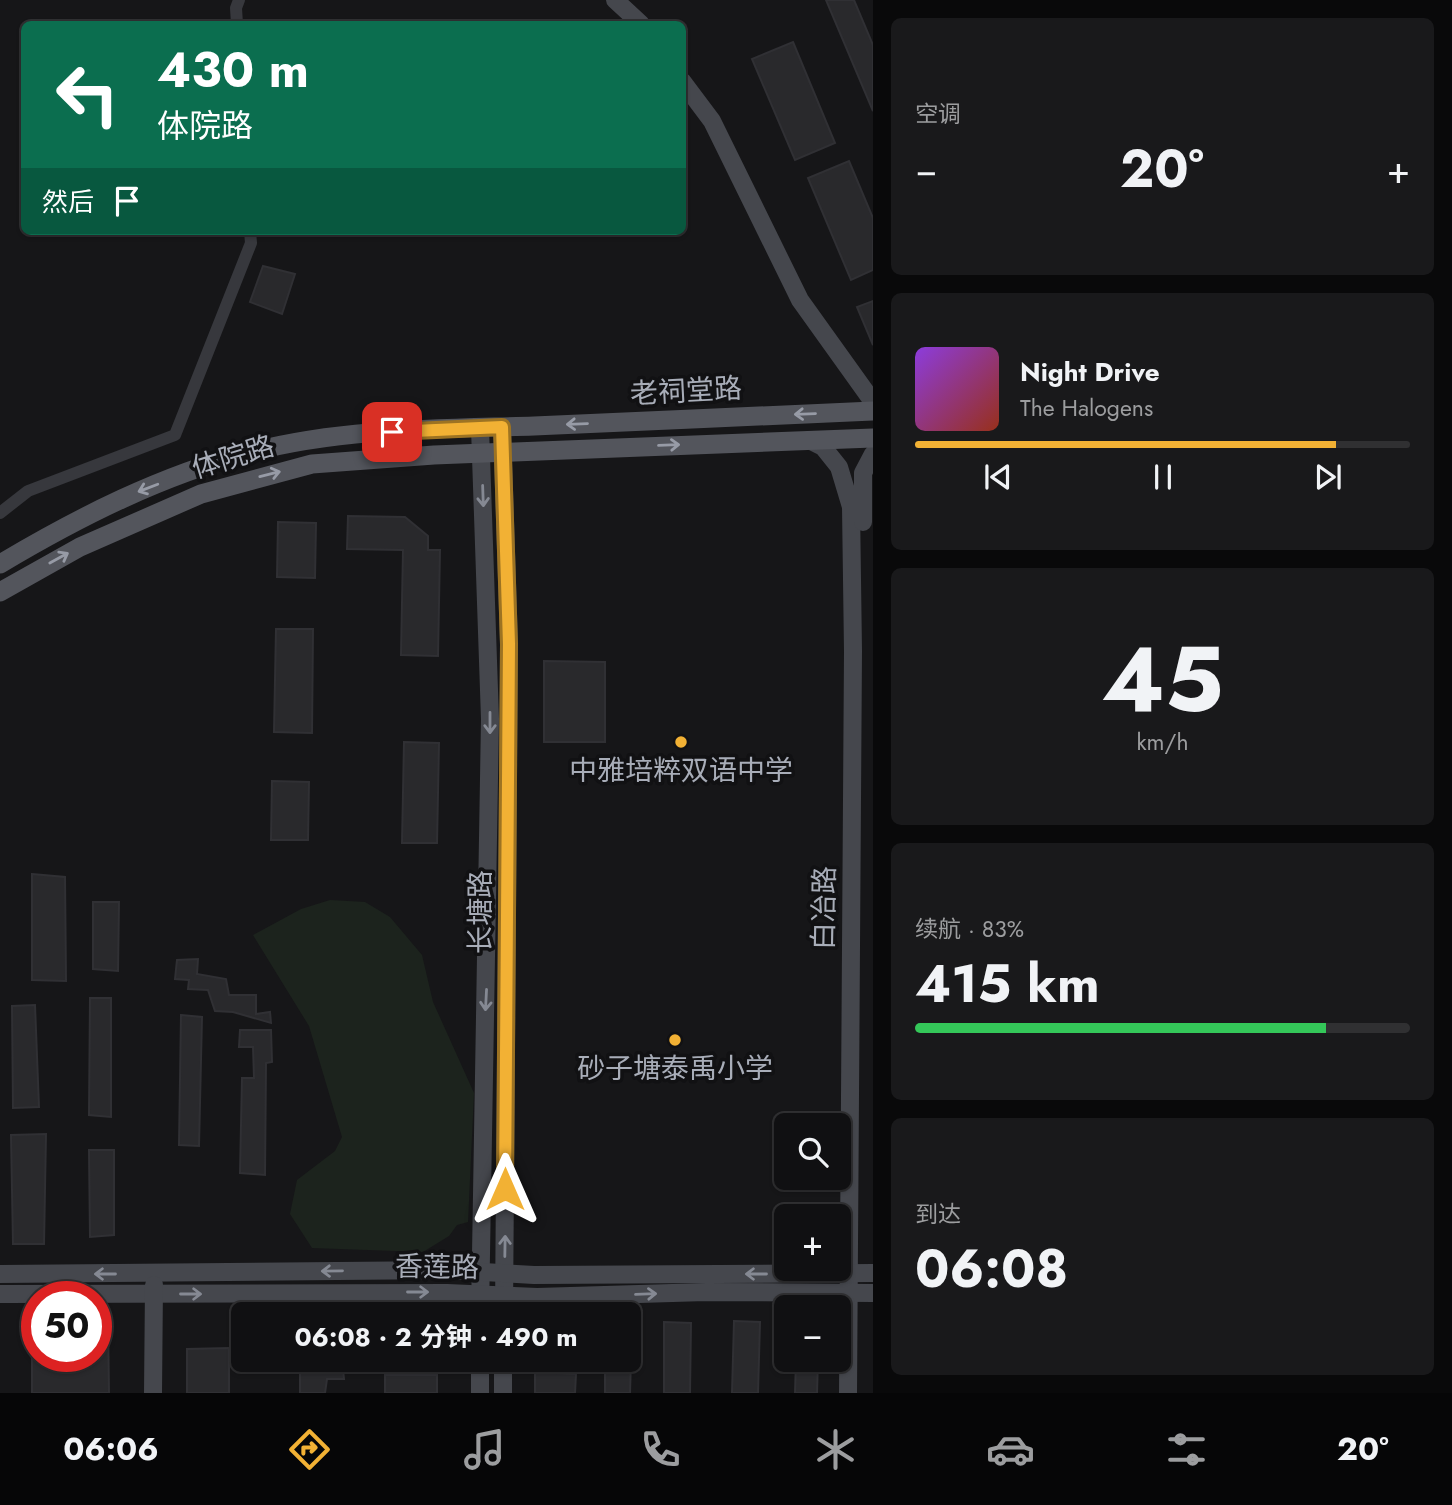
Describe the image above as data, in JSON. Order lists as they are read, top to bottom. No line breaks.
{"streets":{"main road":["老祠堂路","体院路","白冶路","长塘路","香莲路"]},"crossings":[["老祠堂路","体院路"],["老祠堂路","白冶路"],["老祠堂路","长塘路"],["体院路","长塘路"],["白冶路","香莲路"],["长塘路","香莲路"]],"places":["中雅培粹双语中学","砂子塘泰禹小学"],"page":{"tile":["空调",["45","km/h"],["续航 · 83%","415 km"],["到达","06:08"]],"turn":["430 m","体院路"],"heat":["−","20°","+"],"then":"然后","song":["Night Drive","The Halogens"],"map_buttons":["+","−"],"limit":"50","trip":"06:08 · 2 分钟 · 490 m","tabs":["06:06","20°"]}}
